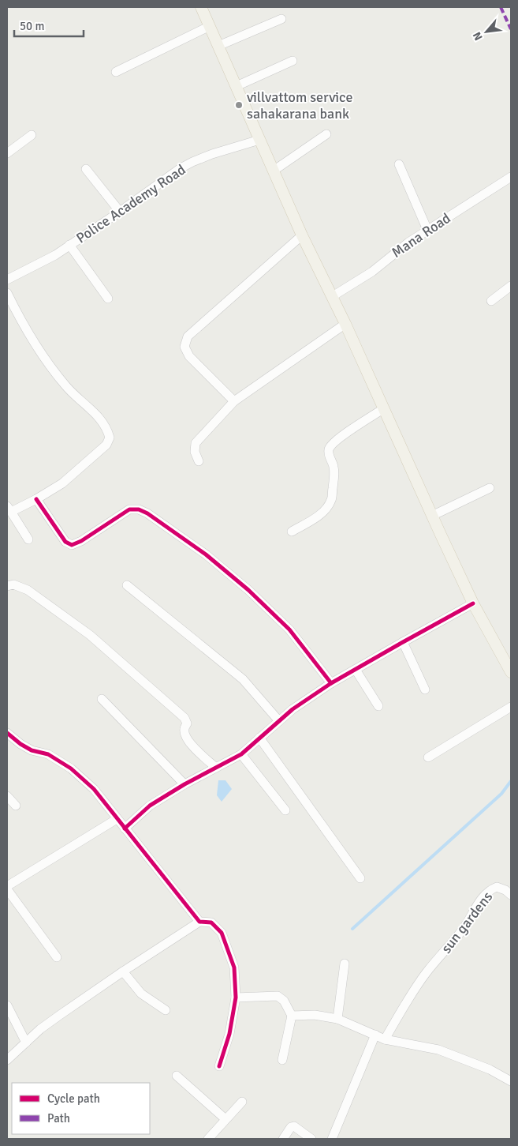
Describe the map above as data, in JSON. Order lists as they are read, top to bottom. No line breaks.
{"streets":{"street":["Police Academy Road","Mana Road","sun gardens"]},"places":["villvattom service sahakarana bank"],"legend":["Cycle path","Path"],"scale_bar":"50 m","north":"bottom left"}
